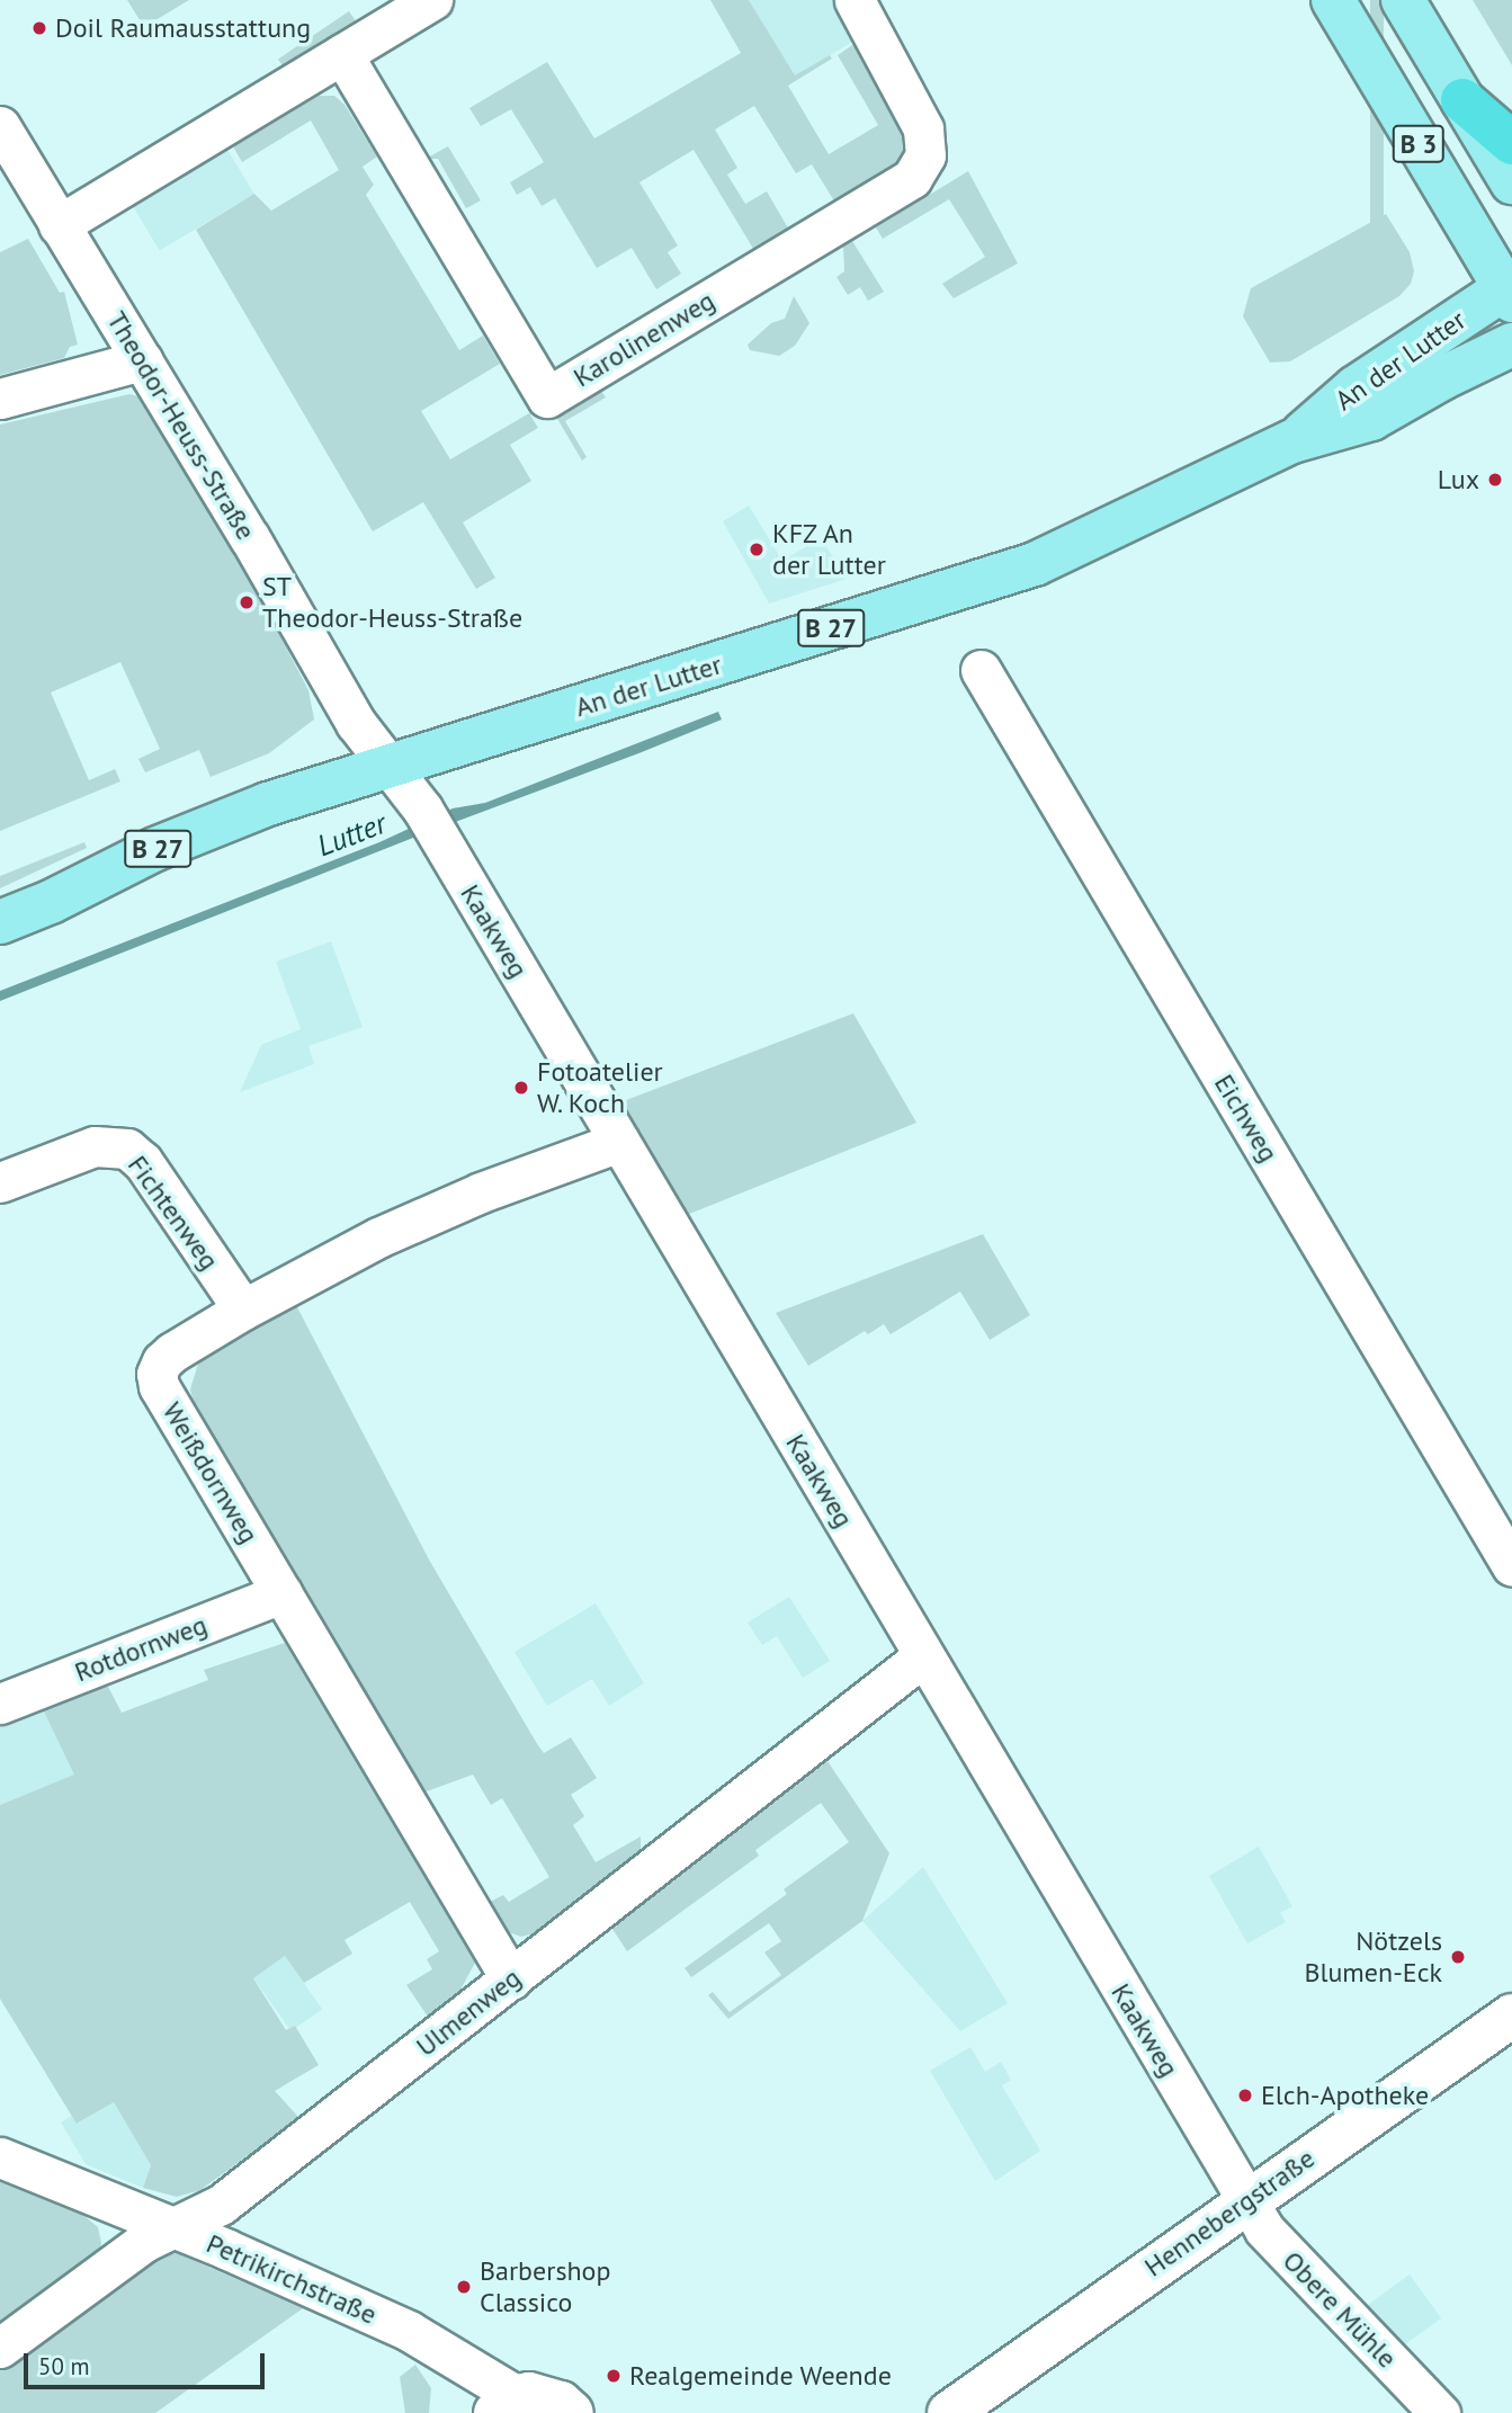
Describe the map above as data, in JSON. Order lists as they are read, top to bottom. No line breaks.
{"streets":{"highway":["B 3"],"main road":["An der Lutter","B 27"],"street":["Karolinenweg","Theodor-Heuss-Straße","Kaakweg","Eichweg","Fichtenweg","Weißdornweg","Rotdornweg","Ulmenweg","Hennebergstraße","Petrikirchstraße","Obere Mühle"]},"crossings":[["B 3","An der Lutter"],["An der Lutter","Theodor-Heuss-Straße"],["An der Lutter","Kaakweg"],["Theodor-Heuss-Straße","Kaakweg"],["Kaakweg","Weißdornweg"],["Kaakweg","Ulmenweg"],["Kaakweg","Hennebergstraße"],["Kaakweg","Obere Mühle"],["Fichtenweg","Weißdornweg"],["Weißdornweg","Rotdornweg"],["Weißdornweg","Ulmenweg"],["Ulmenweg","Petrikirchstraße"],["Hennebergstraße","Obere Mühle"]],"water":["Lutter"],"places":["Doil Raumausstattung","Lux","KFZ An der Lutter","ST Theodor-Heuss-Straße","Fotoatelier W. Koch","Nötzels Blumen-Eck","Elch-Apotheke","Barbershop Classico","Realgemeinde Weende"],"scale_bar":"50 m"}
